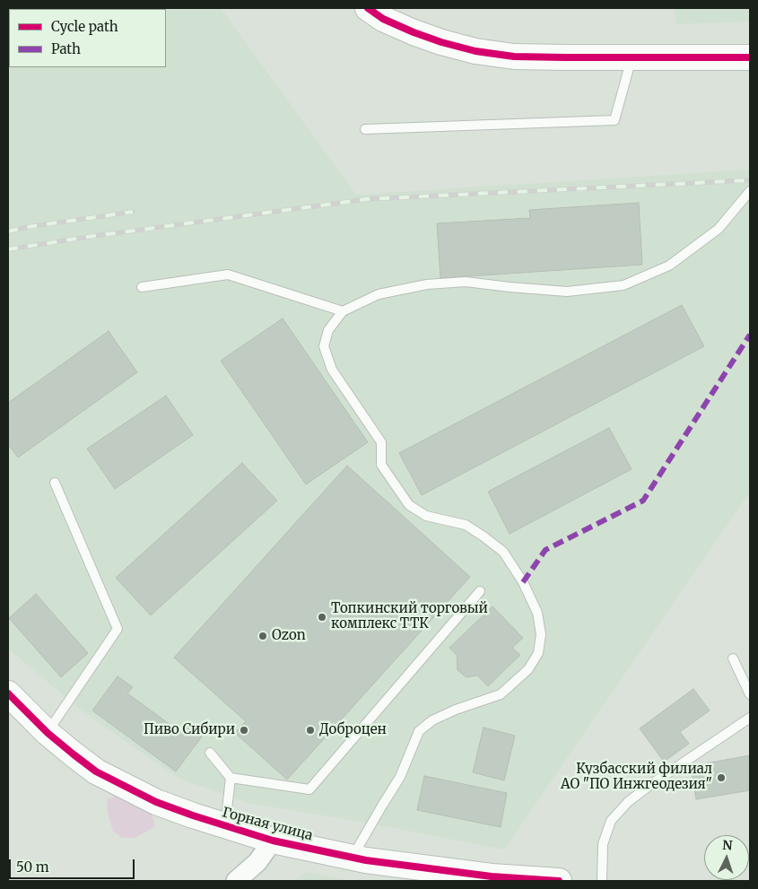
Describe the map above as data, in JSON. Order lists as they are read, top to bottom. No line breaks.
{"streets":{"street":["Горная улица"]},"places":["Топкинский торговый комплекс ТТК","Ozon","Пиво Сибири","Доброцен","Кузбасский филиал АО \"ПО Инжгеодезия\""],"legend":["Cycle path","Path"],"scale_bar":"50 m","north":"top"}
